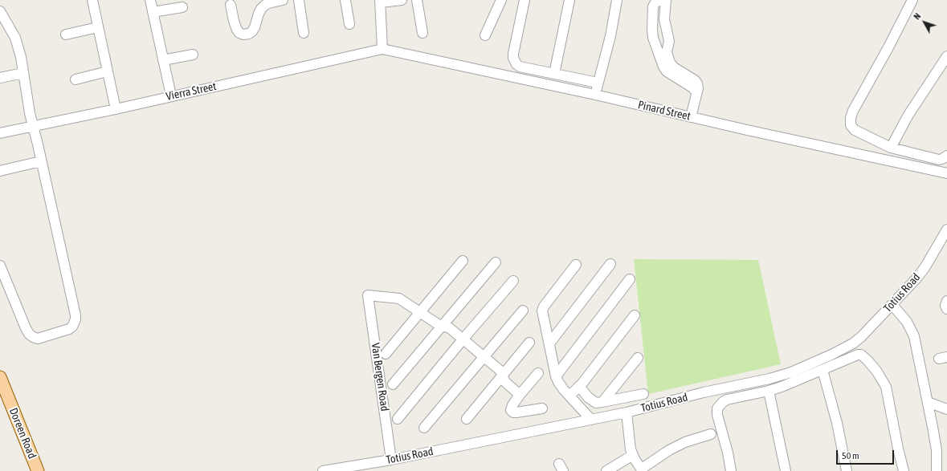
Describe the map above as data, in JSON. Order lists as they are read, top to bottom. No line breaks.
{"streets":{"main road":["Doreen Road"],"street":["Vierra Street","Pinard Street","Totius Road","Van Bergen Road"]},"crossings":[["Vierra Street","Pinard Street"],["Totius Road","Van Bergen Road"]],"scale_bar":"50 m","north":"top left"}
